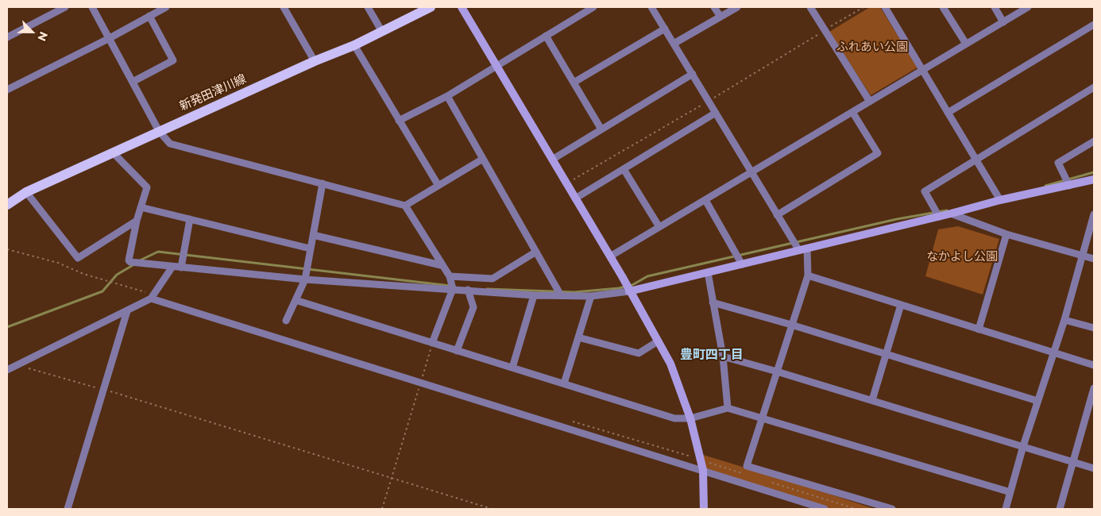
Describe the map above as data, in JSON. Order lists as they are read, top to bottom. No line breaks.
{"streets":{"main road":["新発田津川線"]},"districts":["豊町四丁目"],"parks":["ふれあい公園","なかよし公園"],"north":"bottom right"}
